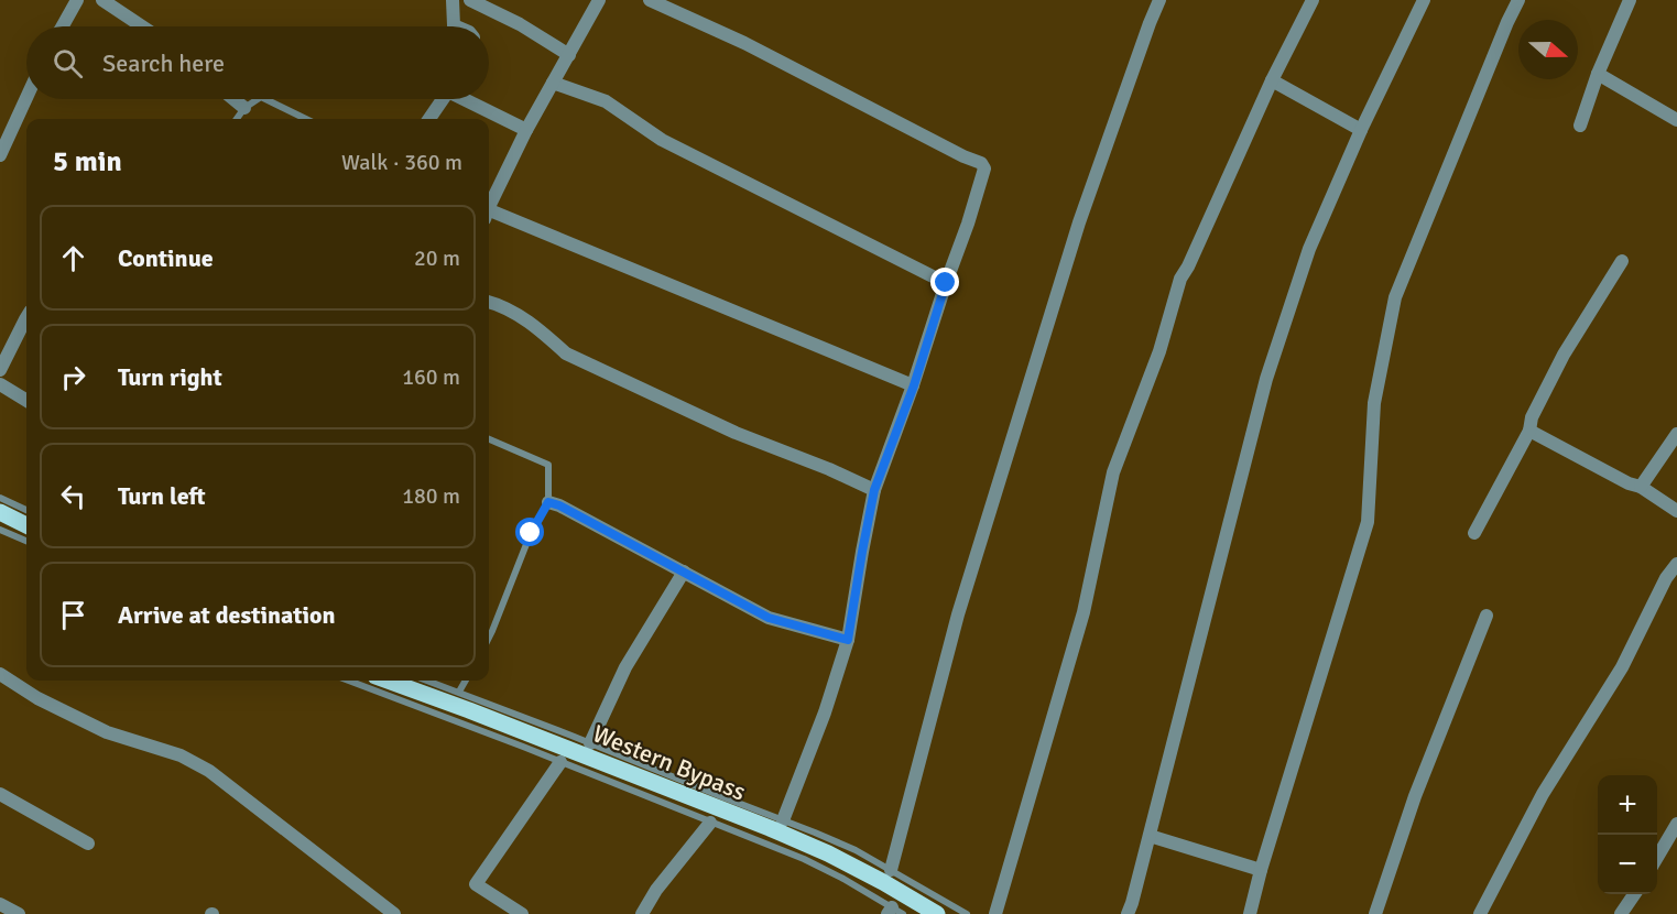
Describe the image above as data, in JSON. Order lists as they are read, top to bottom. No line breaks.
{"streets":{"main road":["Western Bypass"]},"north":"right","page":{"search":"Search here","heading":["5 min","Walk · 360 m"],"list":[["Continue","20 m"],["Turn right","160 m"],["Turn left","180 m"],"Arrive at destination"],"map_buttons":["+","−"]}}
